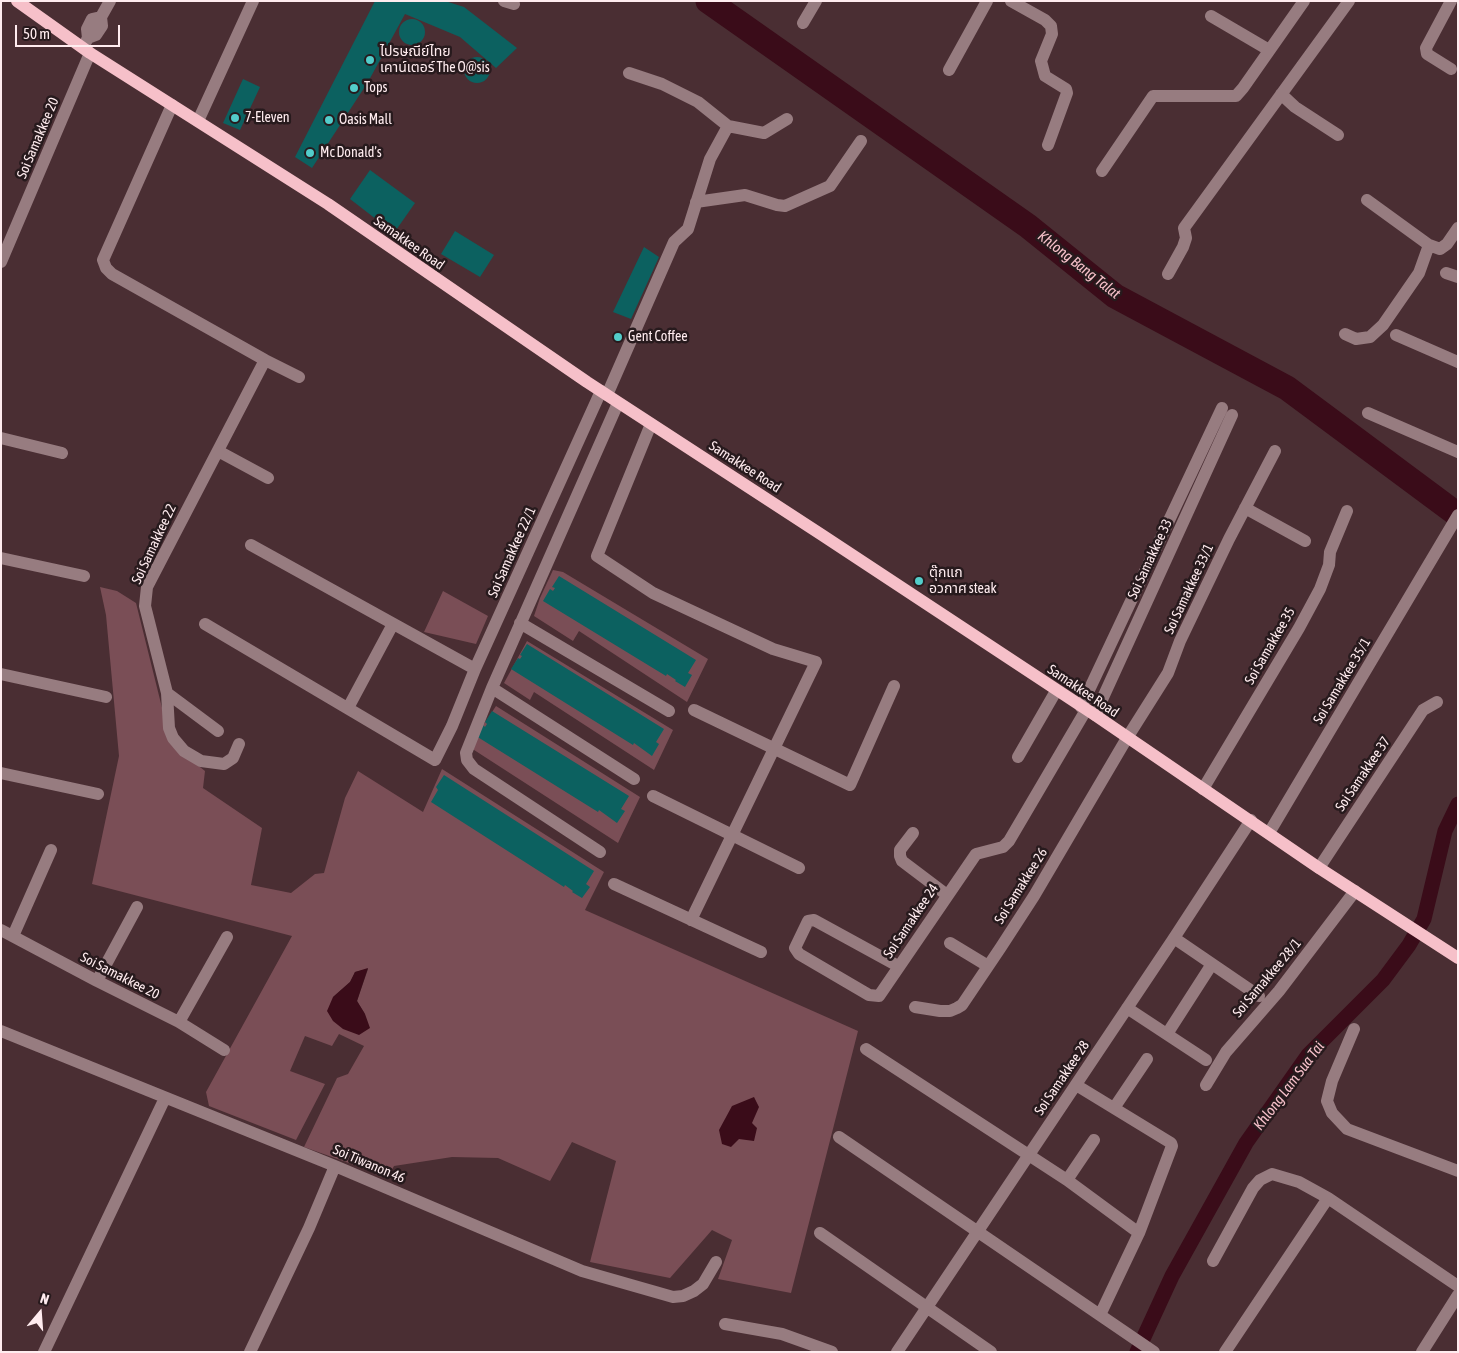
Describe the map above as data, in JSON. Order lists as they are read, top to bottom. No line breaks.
{"streets":{"main road":["Samakkee Road"],"street":["Soi Samakkee 20","Soi Samakkee 22","Soi Samakkee 22/1","Soi Samakkee 33/1","Soi Samakkee 35","Soi Samakkee 35/1","Soi Samakkee 37","Soi Samakkee 26","Soi Samakkee 24","Soi Samakkee 28/1","Soi Samakkee 28","Soi Tiwanon 46"]},"crossings":[["Soi Samakkee 20","Samakkee Road"],["Samakkee Road","Soi Samakkee 22/1"],["Samakkee Road","Soi Samakkee 33/1"],["Samakkee Road","Soi Samakkee 35"],["Samakkee Road","Soi Samakkee 35/1"],["Samakkee Road","Soi Samakkee 37"],["Samakkee Road","Soi Samakkee 26"],["Samakkee Road","Soi Samakkee 24"],["Samakkee Road","Soi Samakkee 28/1"],["Samakkee Road","Soi Samakkee 28"],["Soi Samakkee 33/1","Soi Samakkee 26"]],"water":["Khlong Bang Talat","Khlong Lam Sua Tai"],"places":["ไปรษณีย์ไทย เคาน์เตอร์ The O@sis","Tops","7-Eleven","Oasis Mall","Mc Donald’s","Gent Coffee","ตุ๊กแก อวกาศ steak"],"scale_bar":"50 m","north":"top"}
